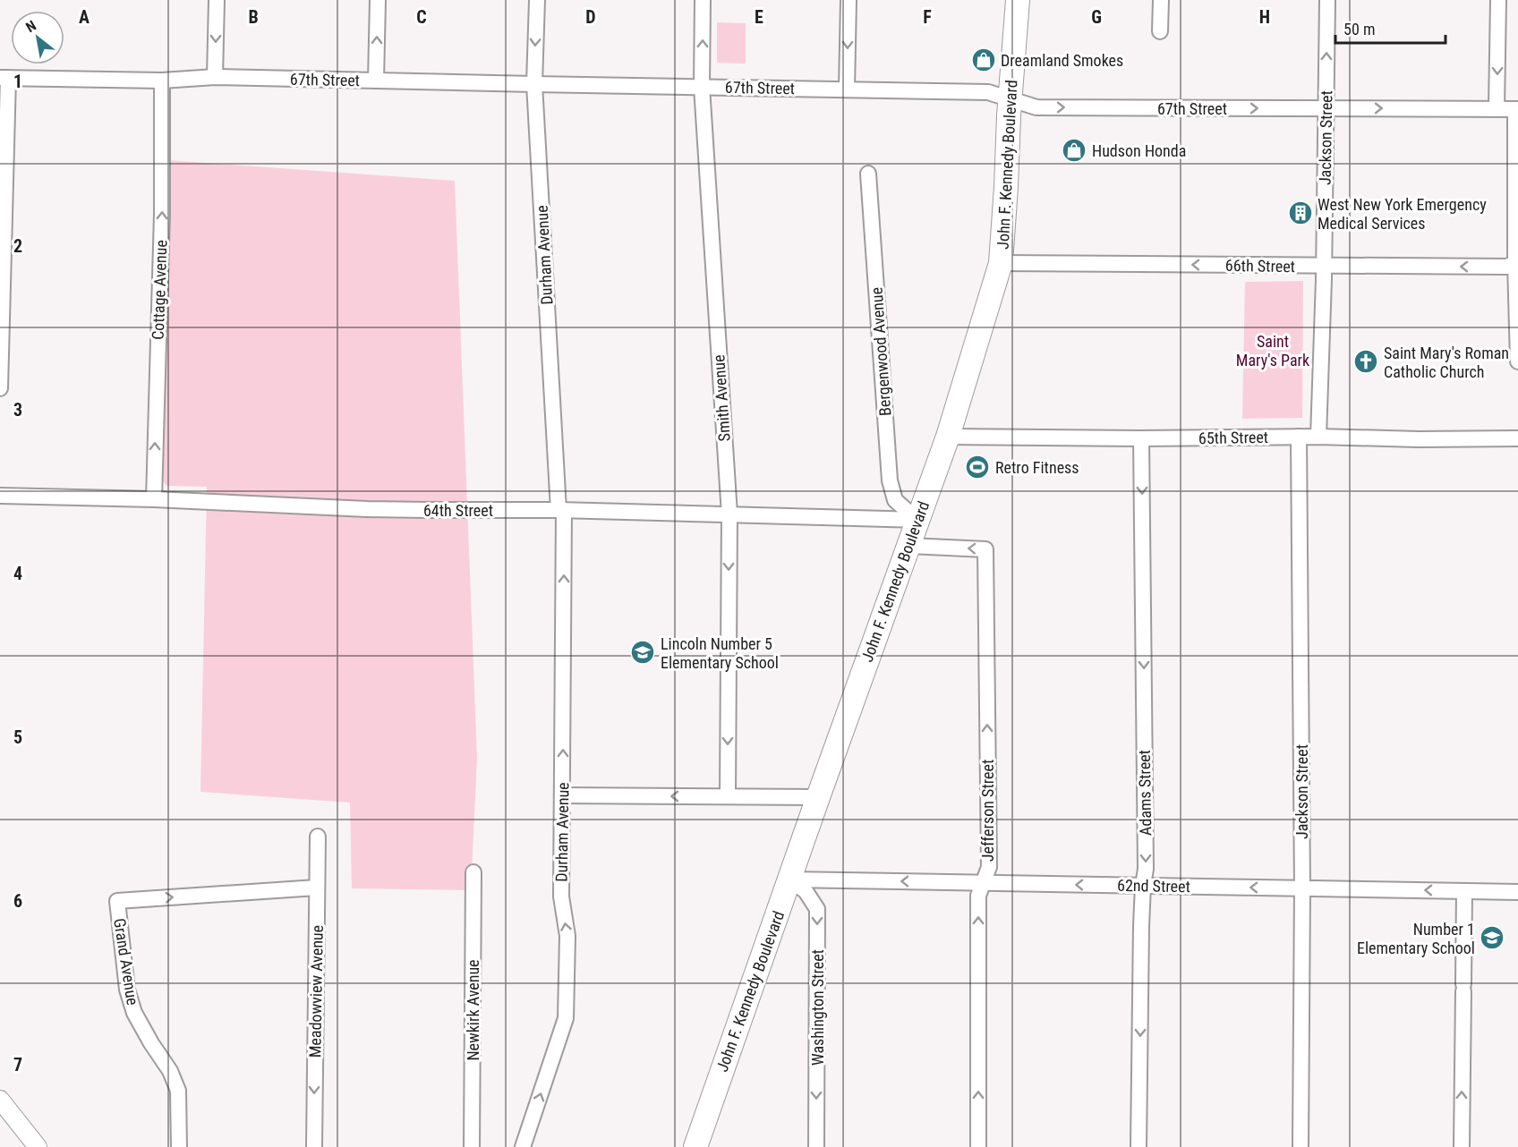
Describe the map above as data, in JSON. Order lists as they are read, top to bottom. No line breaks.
{"streets":{"main road":["John F. Kennedy Boulevard"],"street":["67th Street","Jackson Street","Durham Avenue","66th Street","Cottage Avenue","Bergenwood Avenue","Smith Avenue","65th Street","64th Street","Adams Street","Jefferson Street","62nd Street","Grand Avenue","Meadowview Avenue","Washington Street","Newkirk Avenue"]},"crossings":[["67th Street","Jackson Street"],["67th Street","John F. Kennedy Boulevard"],["67th Street","Durham Avenue"],["67th Street","Cottage Avenue"],["67th Street","Smith Avenue"],["Jackson Street","66th Street"],["Jackson Street","65th Street"],["Jackson Street","62nd Street"],["John F. Kennedy Boulevard","66th Street"],["John F. Kennedy Boulevard","Bergenwood Avenue"],["John F. Kennedy Boulevard","65th Street"],["John F. Kennedy Boulevard","64th Street"],["John F. Kennedy Boulevard","Jefferson Street"],["John F. Kennedy Boulevard","62nd Street"],["John F. Kennedy Boulevard","Washington Street"],["Durham Avenue","64th Street"],["Cottage Avenue","64th Street"],["Bergenwood Avenue","64th Street"],["Smith Avenue","64th Street"],["65th Street","Adams Street"],["Adams Street","62nd Street"],["Jefferson Street","62nd Street"],["62nd Street","Washington Street"],["Grand Avenue","Meadowview Avenue"]],"one_way":["66th Street","Cottage Avenue","Adams Street","Jefferson Street","62nd Street","Meadowview Avenue","Washington Street"],"parks":["Saint Mary's Park"],"places":{"shop":["Dreamland Smokes","Hudson Honda"],"building":["West New York Emergency Medical Services"],"church":["Saint Mary's Roman Catholic Church"],"sports":["Retro Fitness"],"school or university":["Lincoln Number 5 Elementary School","Number 1 Elementary School"]},"scale_bar":"50 m","north":"top left","grid":{"columns":["A","B","C","D","E","F","G","H"],"rows":["1","2","3","4","5","6","7"]}}
